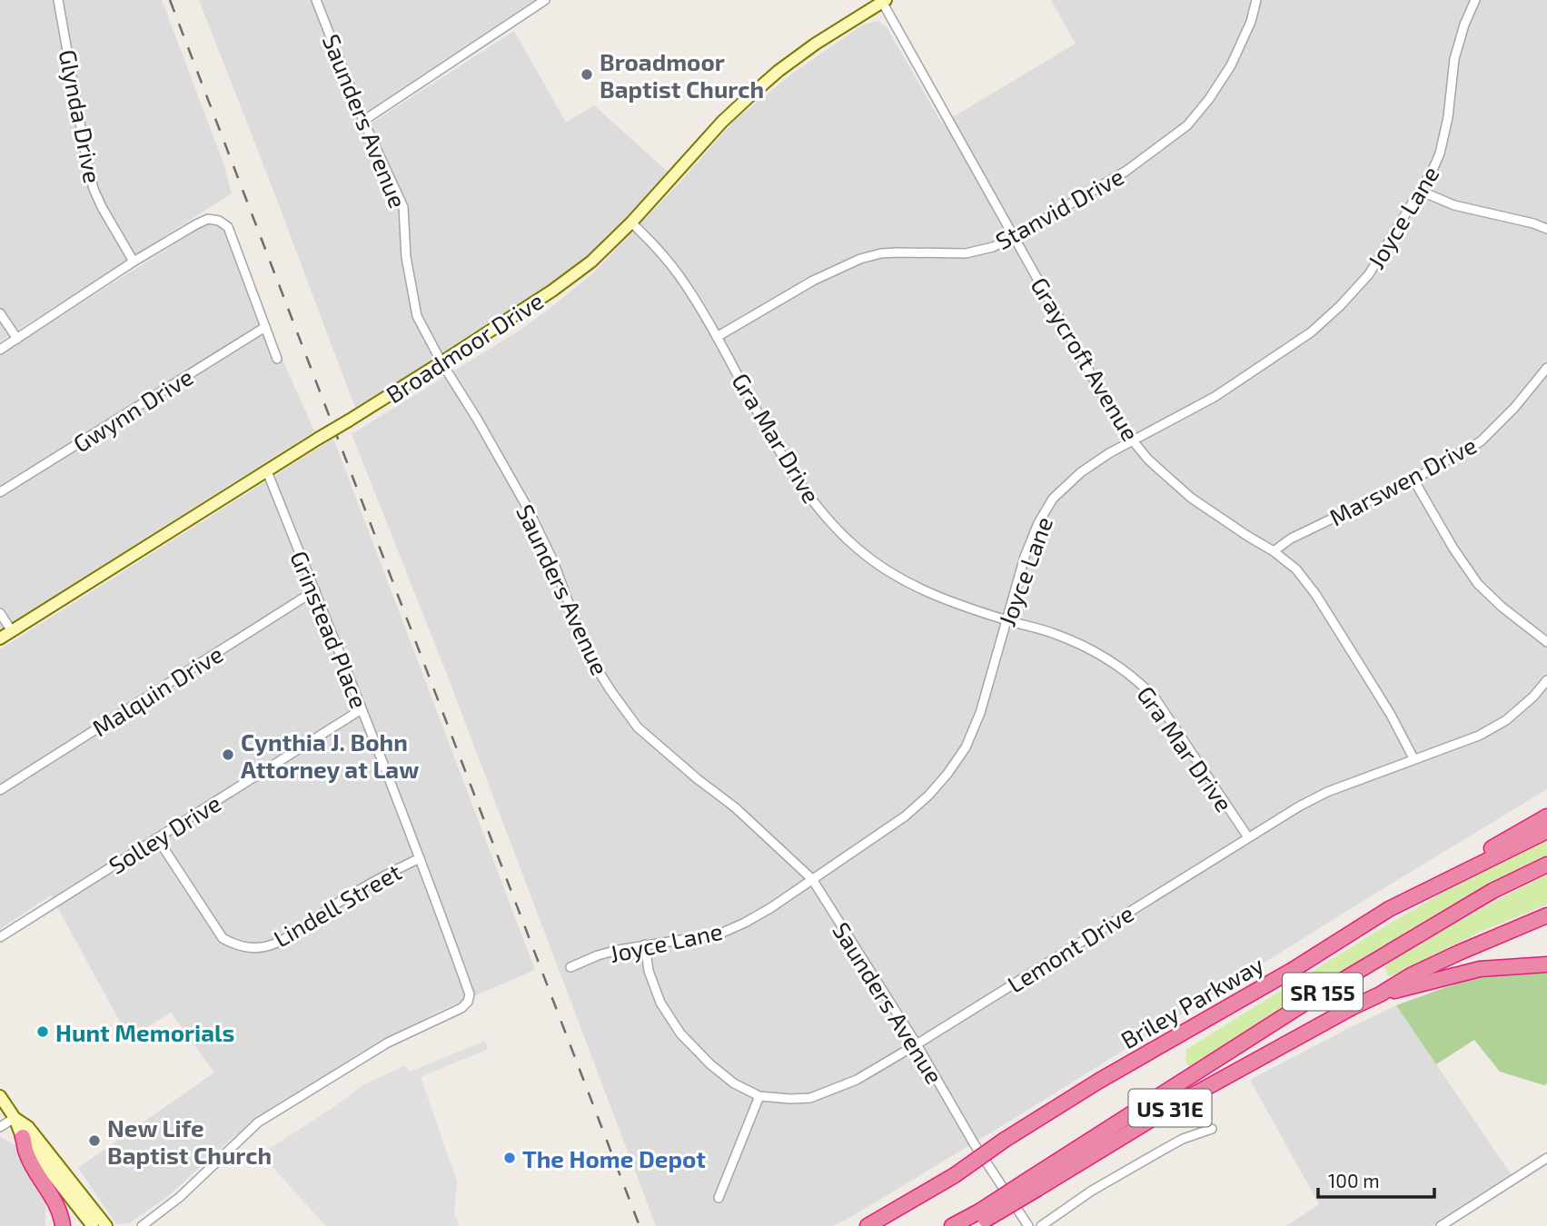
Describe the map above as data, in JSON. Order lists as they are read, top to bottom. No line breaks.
{"streets":{"highway":["SR 155","Briley Parkway","US 31E"],"main road":["Broadmoor Drive"],"street":["Glynda Drive","Saunders Avenue","Stanvid Drive","Joyce Lane","Graycroft Avenue","Gwynn Drive","Gra Mar Drive","Marswen Drive","Grinstead Place","Malquin Drive","Solley Drive","Lindell Street","Lemont Drive"]},"crossings":[["Saunders Avenue","Joyce Lane"],["Saunders Avenue","Broadmoor Drive"],["Saunders Avenue","Lemont Drive"],["Stanvid Drive","Graycroft Avenue"],["Stanvid Drive","Gra Mar Drive"],["Joyce Lane","Graycroft Avenue"],["Joyce Lane","Gra Mar Drive"],["Joyce Lane","Lemont Drive"],["Broadmoor Drive","Graycroft Avenue"],["Broadmoor Drive","Gra Mar Drive"],["Broadmoor Drive","Grinstead Place"],["Graycroft Avenue","Marswen Drive"],["Graycroft Avenue","Lemont Drive"],["Gra Mar Drive","Lemont Drive"],["Grinstead Place","Malquin Drive"],["Grinstead Place","Solley Drive"],["Grinstead Place","Lindell Street"],["Solley Drive","Lindell Street"],["SR 155","US 31E"],["Briley Parkway","US 31E"]],"places":["Broadmoor Baptist Church","Cynthia J. Bohn Attorney at Law","Hunt Memorials","New Life Baptist Church","The Home Depot"],"scale_bar":"100 m"}
